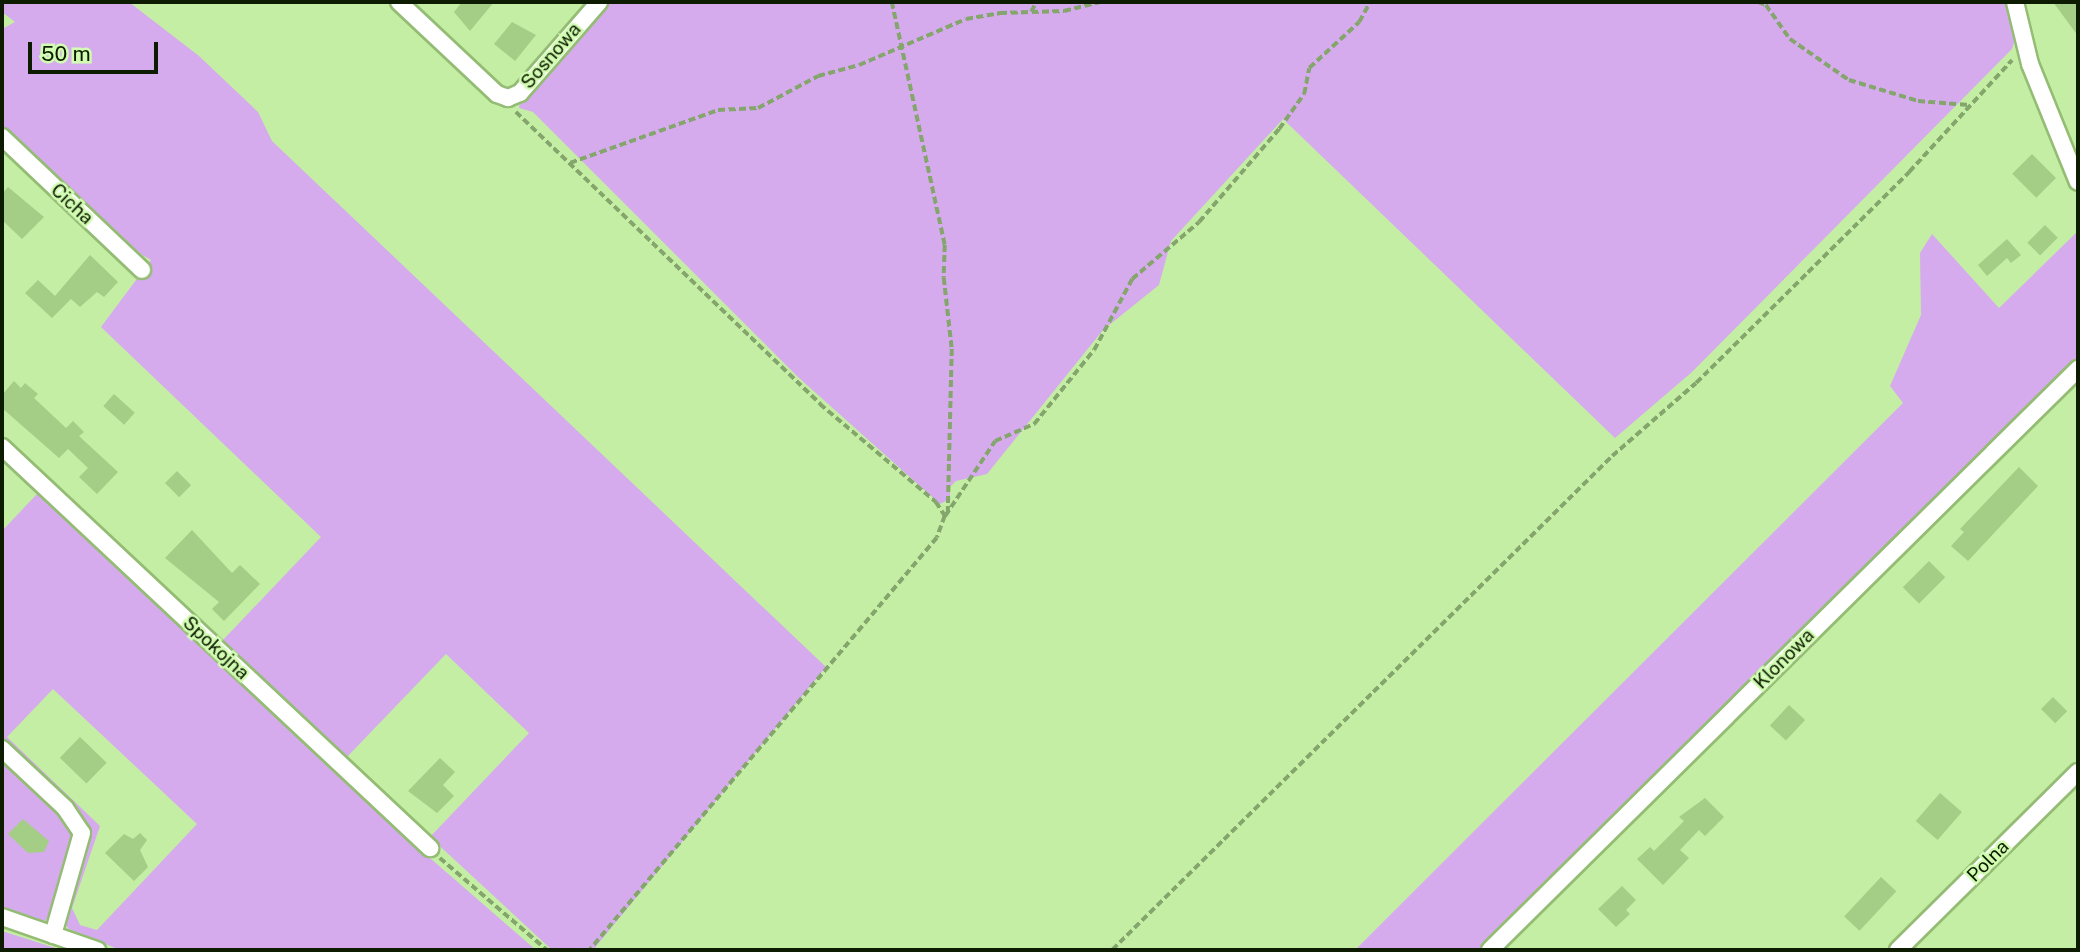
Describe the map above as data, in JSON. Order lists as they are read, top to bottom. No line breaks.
{"streets":{"street":["Sosnowa","Cicha","Spokojna","Klonowa","Polna"]},"scale_bar":"50 m"}
